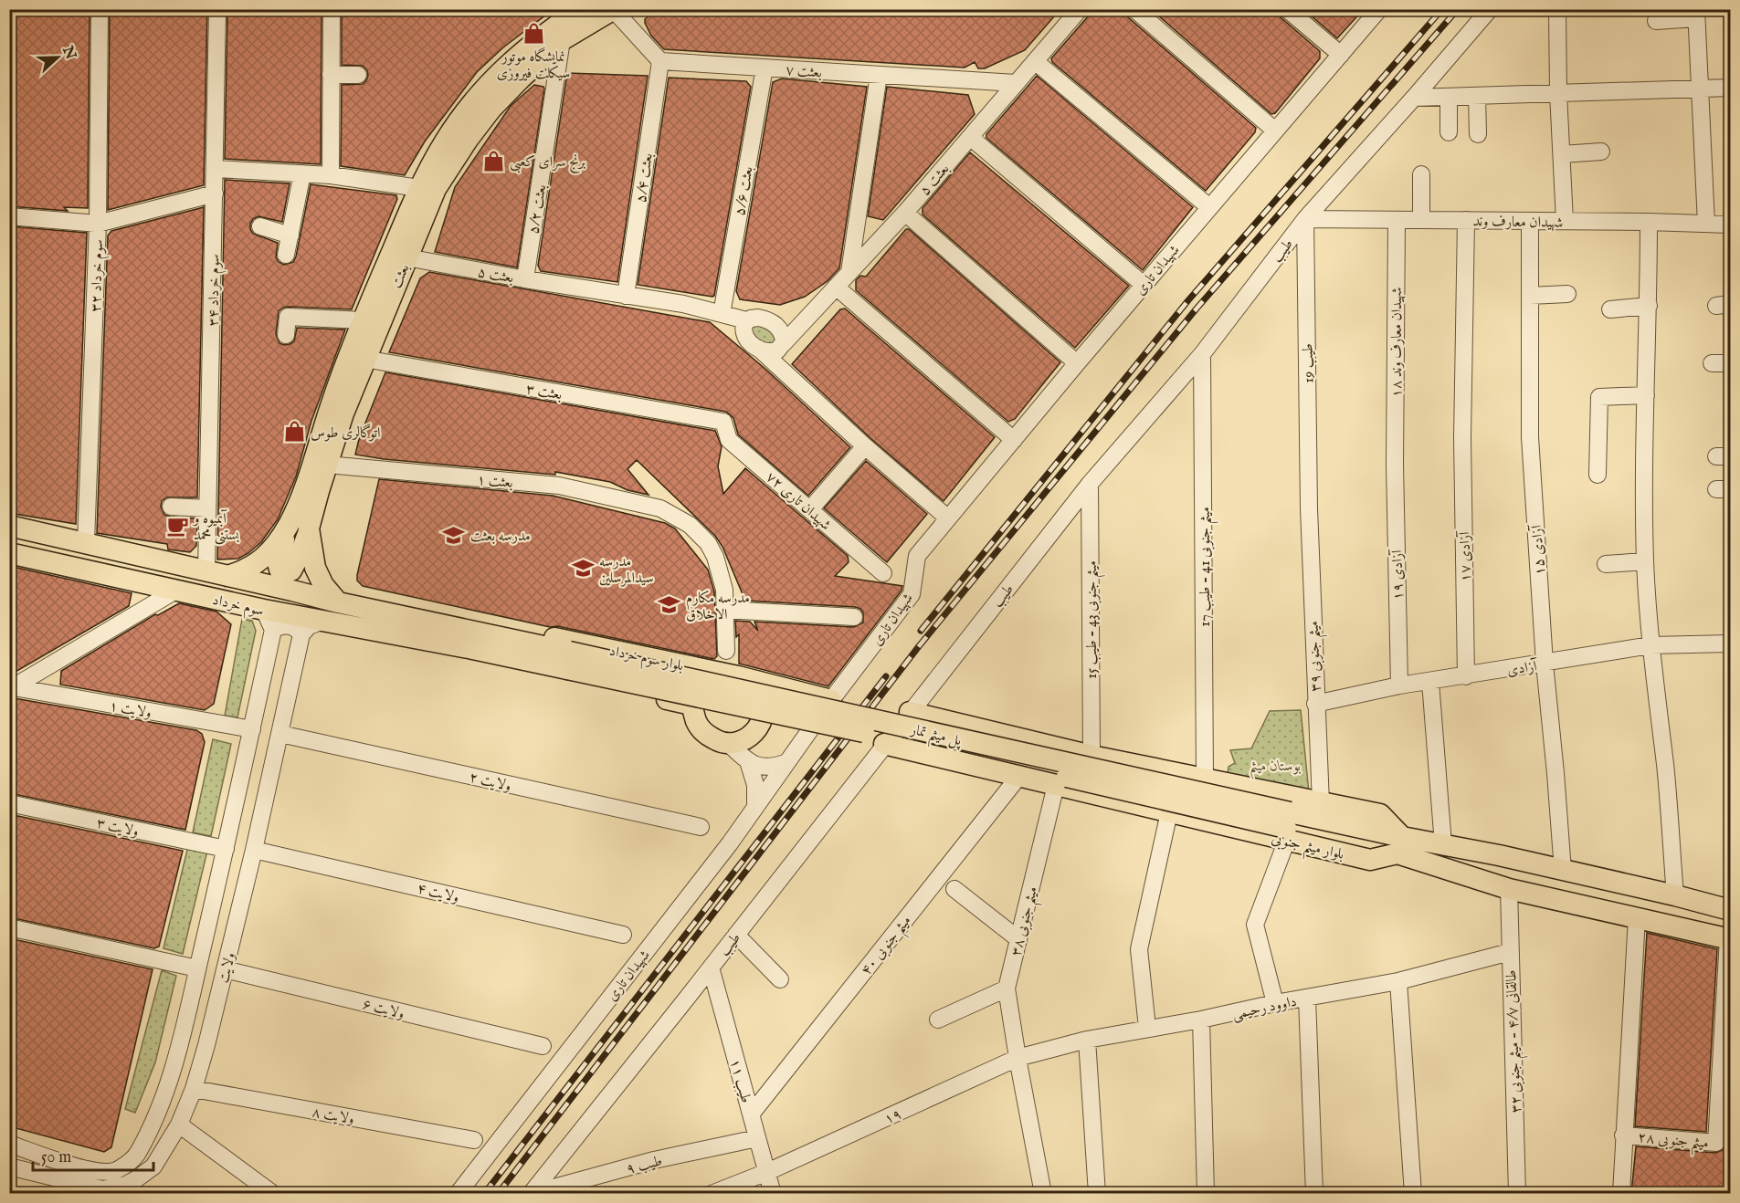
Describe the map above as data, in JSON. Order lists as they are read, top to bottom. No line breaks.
{"streets":{"main road":["بعثت","سوم خرداد","بلوار سوم خرداد","پل میثم تمار","بلوار میثم جنوبی"],"street":["بعثت ۷","بعثت ۵/۴","بعثت ۵","بعثت ۵/۶","بعثت ۵/۲","شهیدان معارف وند","طیب","شهیدان تاری","سوم خرداد ۳۲","سوم خرداد ۳۴","شهیدان معارف وند ۱۸","طیب 19","بعثت ۳","بعثت ۱","شهیدان تاری ۷۲","آزادی ۱۵","آزادی ۱۷","میثم جنوبی 41 - طیب 17","آزادی ۱۹","میثم جنوبی 43 - طیب 15","میثم جنوبی ۳۹","آزادی","ولایت ۱","ولایت ۲","ولایت ۳","ولایت ۴","میثم جنوبی ۳۸","میثم جنوبی ۴۰","ولایت","داوود رحیمی","ولایت ۶","طالقانی ۴/۷ - میثم جنوبی ۳۲","طیب ۱۱","ولایت ۸","۱۹","میثم جنوبی ۲۸","طیب ۹"]},"crossings":[["بعثت ۷","بعثت ۵/۴"],["بعثت ۷","بعثت ۵"],["بعثت ۷","بعثت ۵/۶"],["بعثت ۵/۴","بعثت ۵"],["بعثت ۵","بعثت ۵/۶"],["بعثت ۵","بعثت ۵/۲"],["بعثت ۵","بعثت"],["بعثت ۵/۲","بعثت"],["شهیدان معارف وند","طیب"],["شهیدان معارف وند","شهیدان معارف وند ۱۸"],["شهیدان معارف وند","طیب 19"],["شهیدان معارف وند","آزادی ۱۵"],["شهیدان معارف وند","آزادی ۱۷"],["طیب","طیب 19"],["طیب","میثم جنوبی 41 - طیب 17"],["طیب","میثم جنوبی 43 - طیب 15"],["طیب","بلوار میثم جنوبی"],["طیب","طیب ۱۱"],["طیب","طیب ۹"],["شهیدان تاری","بلوار سوم خرداد"],["سوم خرداد ۳۲","سوم خرداد"],["بعثت","بعثت ۳"],["بعثت","بعثت ۱"],["بعثت","سوم خرداد"],["بعثت","بلوار سوم خرداد"],["سوم خرداد ۳۴","سوم خرداد"],["شهیدان معارف وند ۱۸","آزادی ۱۹"],["طیب 19","میثم جنوبی ۳۹"],["بعثت ۳","شهیدان تاری ۷۲"],["آزادی ۱۵","آزادی"],["آزادی ۱۵","بلوار میثم جنوبی"],["آزادی ۱۷","آزادی"],["آزادی ۱۹","آزادی"],["سوم خرداد","بلوار سوم خرداد"],["سوم خرداد","پل میثم تمار"],["میثم جنوبی ۳۹","آزادی"],["بلوار سوم خرداد","پل میثم تمار"],["ولایت ۱","ولایت"],["پل میثم تمار","بلوار میثم جنوبی"],["ولایت ۲","ولایت"],["ولایت ۳","ولایت"],["بلوار میثم جنوبی","میثم جنوبی ۳۸"],["بلوار میثم جنوبی","میثم جنوبی ۴۰"],["ولایت ۴","ولایت"],["میثم جنوبی ۳۸","داوود رحیمی"],["میثم جنوبی ۳۸","۱۹"],["میثم جنوبی ۴۰","طیب ۱۱"],["ولایت","ولایت ۶"],["ولایت","ولایت ۸"],["داوود رحیمی","طالقانی ۴/۷ - میثم جنوبی ۳۲"],["داوود رحیمی","۱۹"],["طیب ۱۱","۱۹"],["طیب ۱۱","طیب ۹"]],"parks":["بوستان میثم"],"places":{"shop":["نمایشگاه موتور سیکلت فیروزی","برنج سرای کعبی","اتوگالری طوس"],"cafe":["آبمیوه و بستنی محمد"],"school or university":["مدرسه بعثت","مدرسه سیدالمرسلین","مدرسه مکارم الاخلاق"]},"scale_bar":"50 m","north":"right"}
